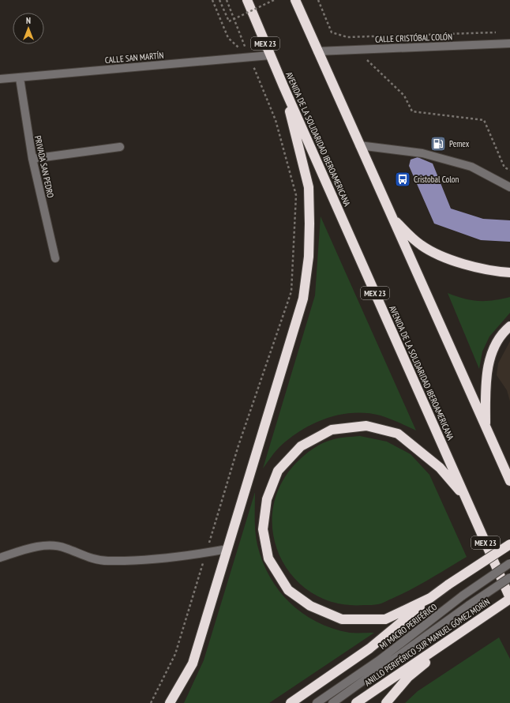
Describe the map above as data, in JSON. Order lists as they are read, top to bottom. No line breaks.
{"streets":{"highway":["MEX 23","AVENIDA DE LA SOLIDARIDAD IBEROAMERICANA","ANILLO PERIFÉRICO SUR MANUEL GÓMEZ MORÍN"],"street":["CALLE CRISTÓBAL COLÓN","CALLE SAN MARTÍN","PRIVADA SAN PEDRO","MI MACRO PERIFÉRICO"]},"crossings":[["CALLE SAN MARTÍN","AVENIDA DE LA SOLIDARIDAD IBEROAMERICANA"],["CALLE SAN MARTÍN","PRIVADA SAN PEDRO"],["AVENIDA DE LA SOLIDARIDAD IBEROAMERICANA","ANILLO PERIFÉRICO SUR MANUEL GÓMEZ MORÍN"]],"places":{"fuel station":["Pemex"],"bus stop":["Cristobal Colon"]},"north":"top"}
